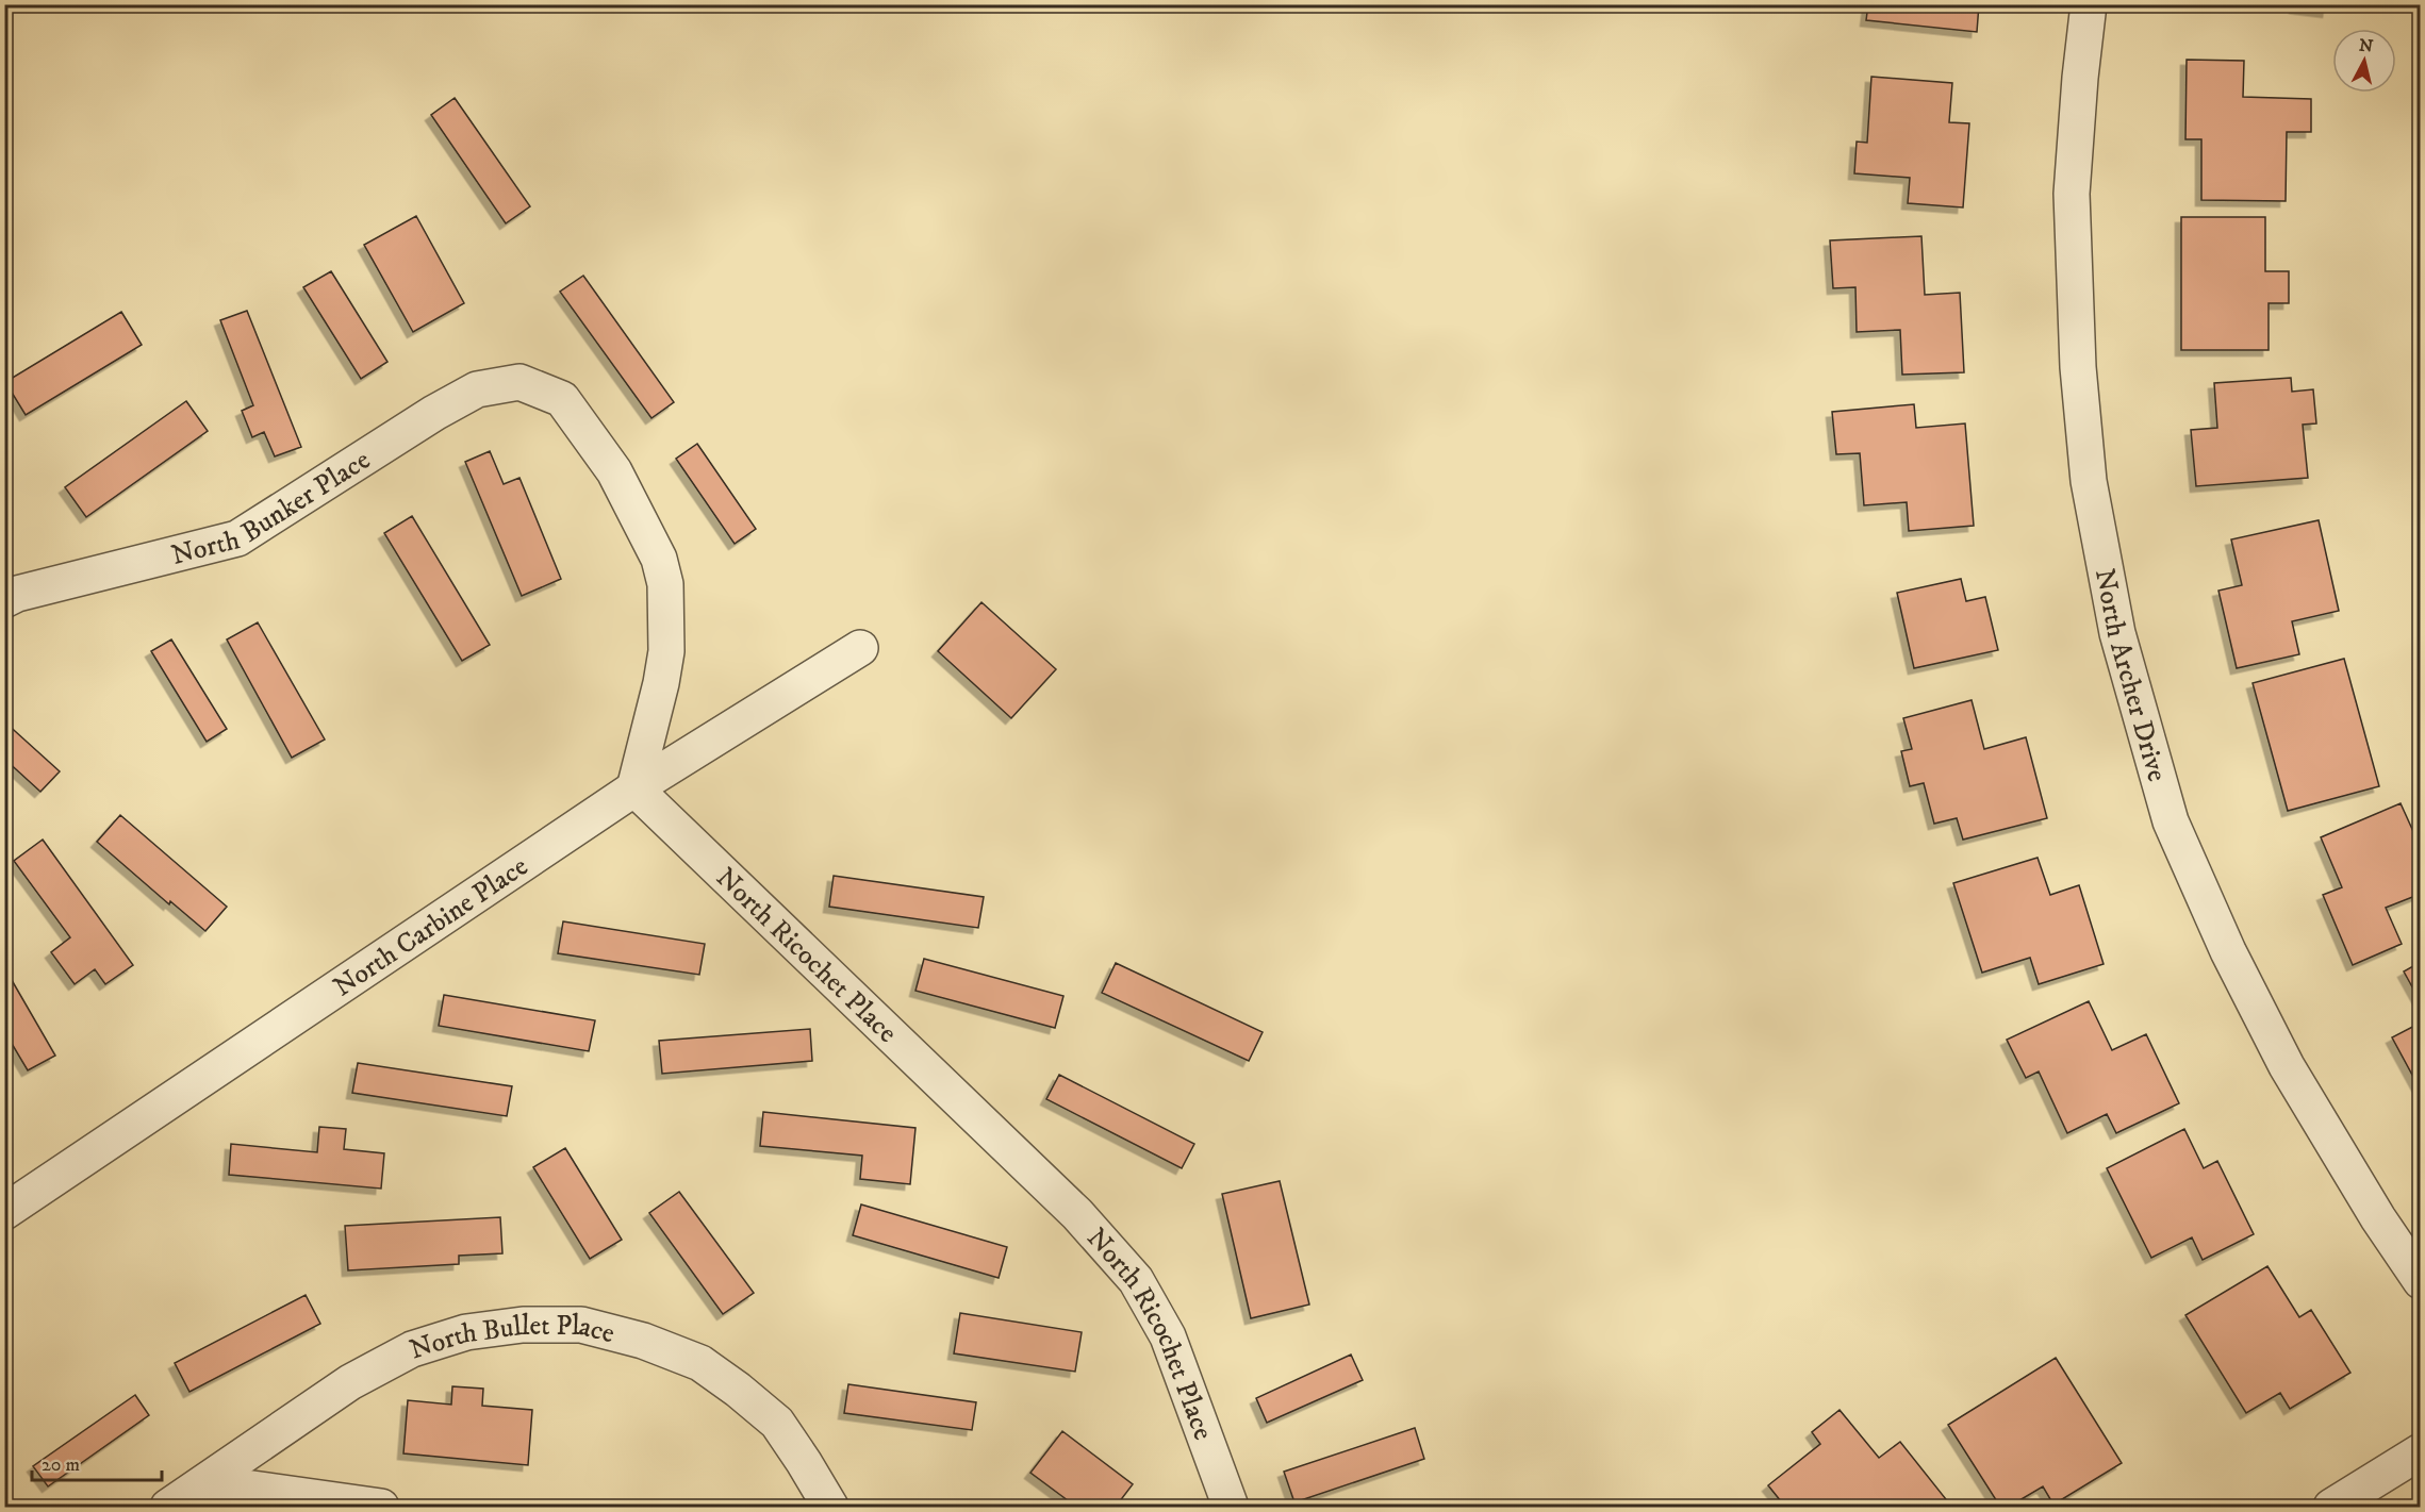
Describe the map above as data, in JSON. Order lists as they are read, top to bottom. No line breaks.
{"streets":{"street":["North Bunker Place","North Archer Drive","North Carbine Place","North Ricochet Place","North Bullet Place"]},"crossings":[["North Bunker Place","North Carbine Place"],["North Bunker Place","North Ricochet Place"],["North Carbine Place","North Ricochet Place"]],"scale_bar":"20 m","north":"top"}
